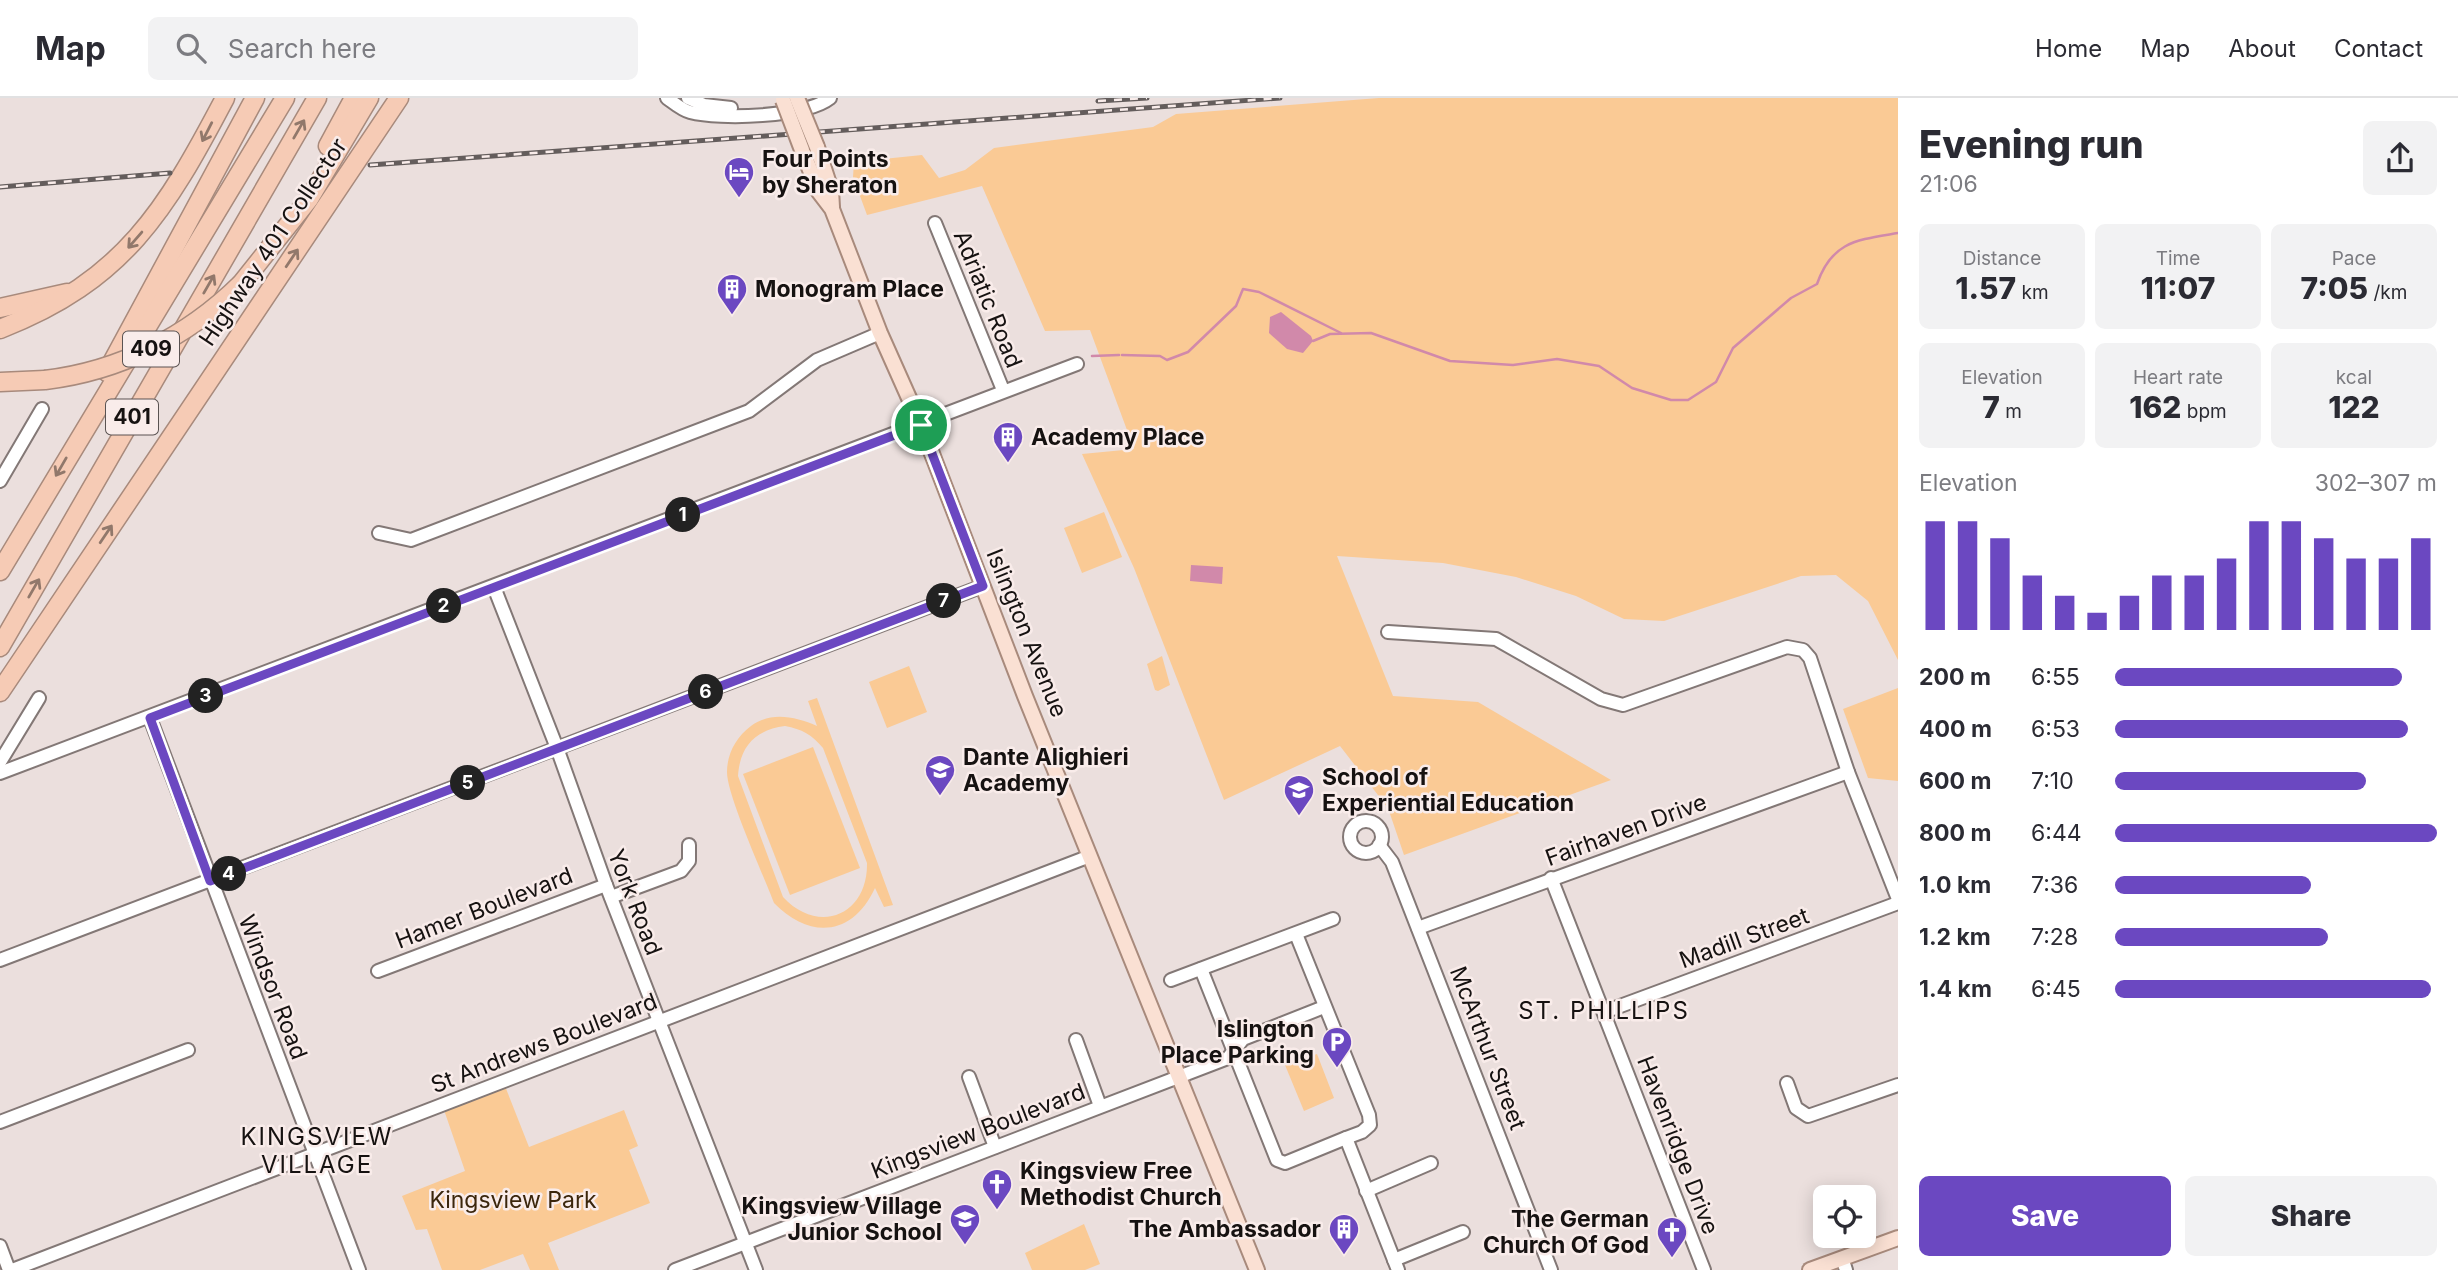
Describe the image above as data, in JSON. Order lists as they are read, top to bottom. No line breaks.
{"streets":{"highway":["Highway 401 Collector","409","401"],"main road":["Islington Avenue"],"street":["Adriatic Road","Fairhaven Drive","York Road","Hamer Boulevard","Madill Street","Windsor Road","St Andrews Boulevard","McArthur Street","Kingsview Boulevard","Havenridge Drive"]},"crossings":[["Islington Avenue","St Andrews Boulevard"],["Islington Avenue","Kingsview Boulevard"],["Fairhaven Drive","McArthur Street"],["Fairhaven Drive","Havenridge Drive"],["York Road","Hamer Boulevard"],["York Road","St Andrews Boulevard"],["York Road","Kingsview Boulevard"],["Madill Street","Havenridge Drive"],["Windsor Road","St Andrews Boulevard"]],"districts":["ST. PHILLIPS","KINGSVIEW VILLAGE"],"parks":["Kingsview Park"],"places":{"hotel":["Four Points by Sheraton"],"building":["Monogram Place","Academy Place","The Ambassador"],"school or university":["Dante Alighieri Academy","School of Experiential Education","Kingsview Village Junior School"],"parking":["Islington Place Parking"],"church":["Kingsview Free Methodist Church","The German Church Of God"]},"page":{"header":"Map","search":"Search here","nav":["Home","Map","About","Contact"],"heading":["Evening run","21:06"],"stats":[["Distance","1.57 km"],["Time","11:07"],["Pace","7:05 /km"],["Elevation","7 m"],["Heart rate","162 bpm"],["kcal","122"]],"chart":["Elevation","302–307 m"],"pins":["1","7","2","6","3","5","4"],"list":[{"name":"200 m","note":"6:55"},{"name":"400 m","note":"6:53"},{"name":"600 m","note":"7:10"},{"name":"800 m","note":"6:44"},{"name":"1.0 km","note":"7:36"},{"name":"1.2 km","note":"7:28"},{"name":"1.4 km","note":"6:45"}],"buttons":["Save","Share"]}}
